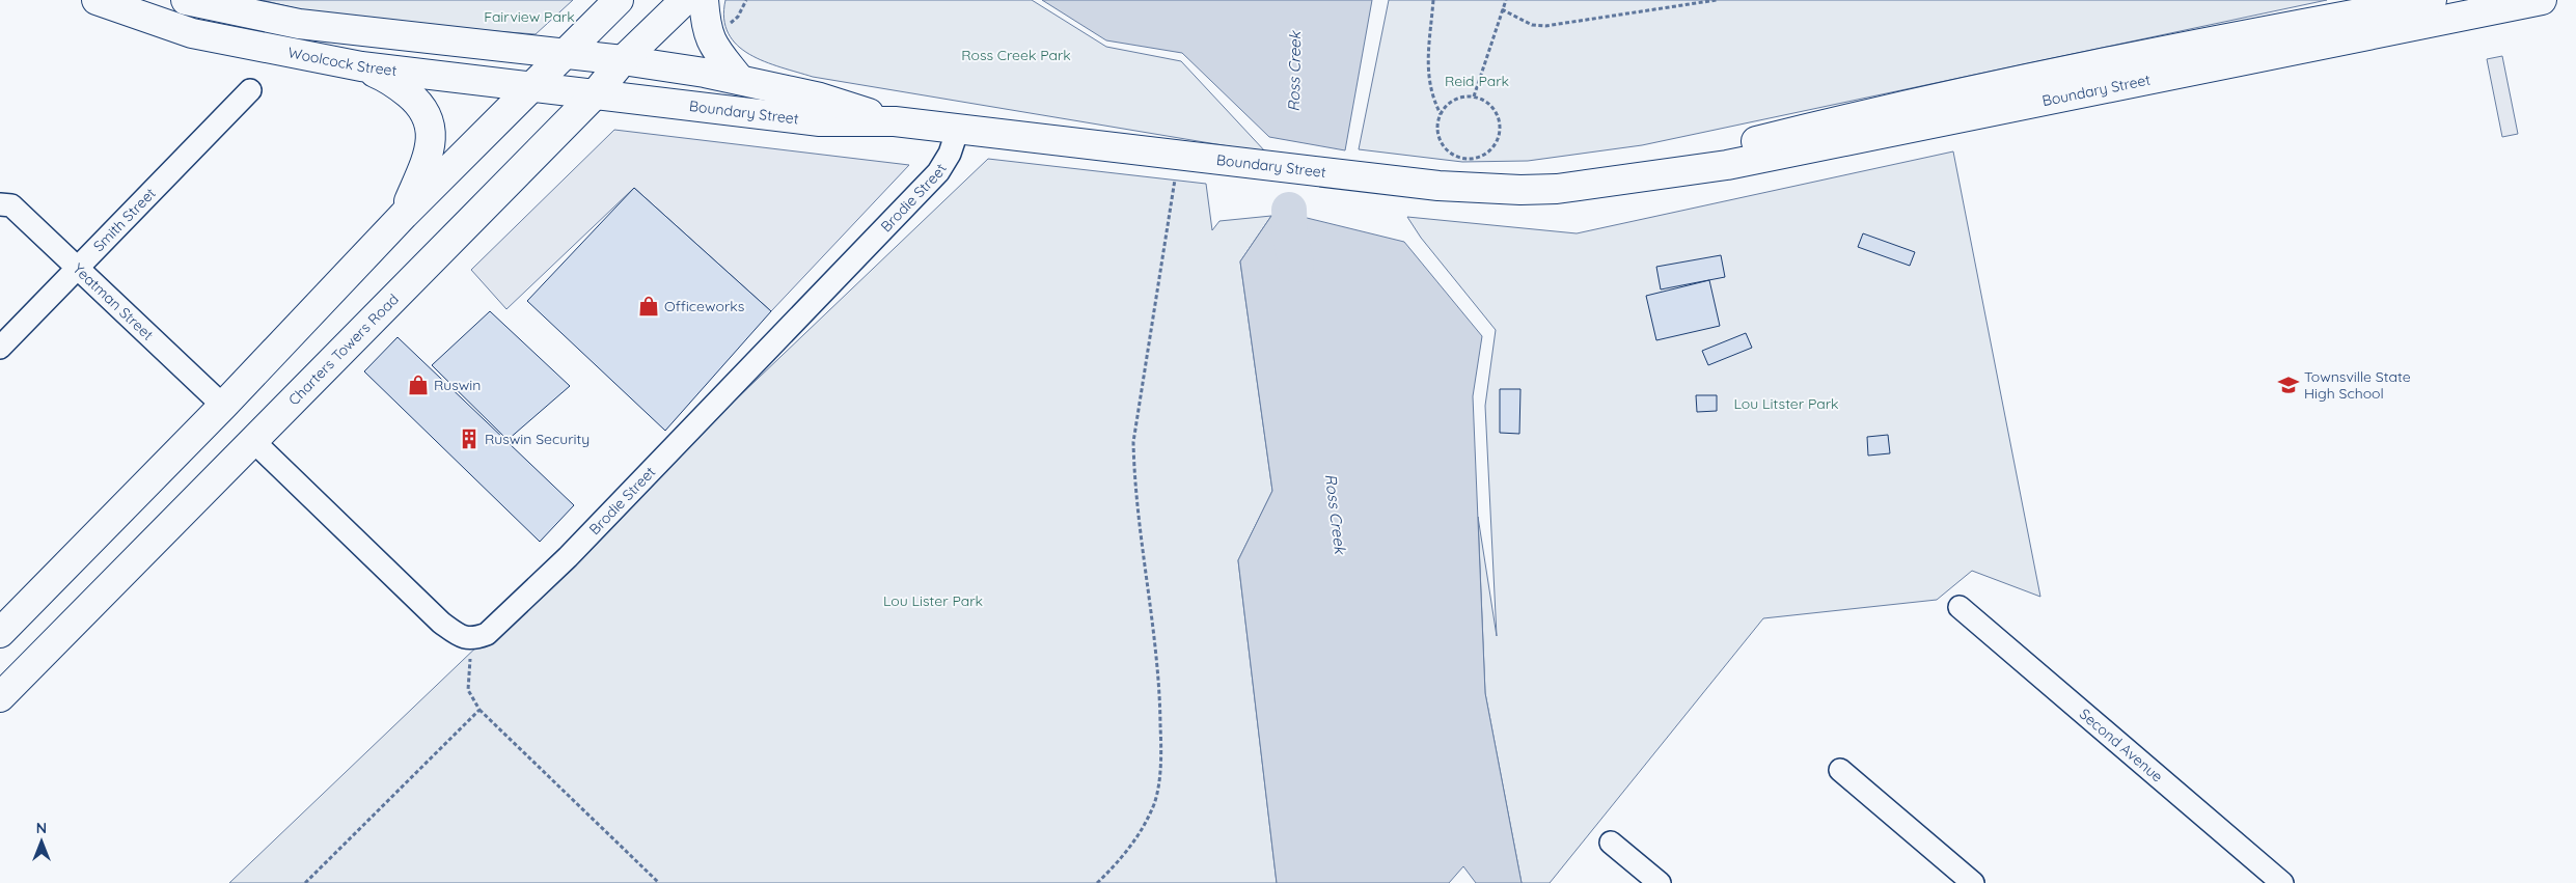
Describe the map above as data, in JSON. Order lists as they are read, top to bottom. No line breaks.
{"streets":{"main road":["Woolcock Street","Boundary Street","Charters Towers Road"],"street":["Brodie Street","Smith Street","Yeatman Street","Second Avenue"]},"crossings":[["Woolcock Street","Boundary Street"],["Woolcock Street","Charters Towers Road"],["Boundary Street","Brodie Street"],["Boundary Street","Charters Towers Road"],["Smith Street","Yeatman Street"]],"water":["Ross Creek"],"parks":["Fairview Park","Ross Creek Park","Reid Park","Lou Litster Park","Lou Lister Park"],"places":{"shop":["Officeworks","Ruswin"],"school or university":["Townsville State High School"],"building":["Ruswin Security"]},"north":"top"}
